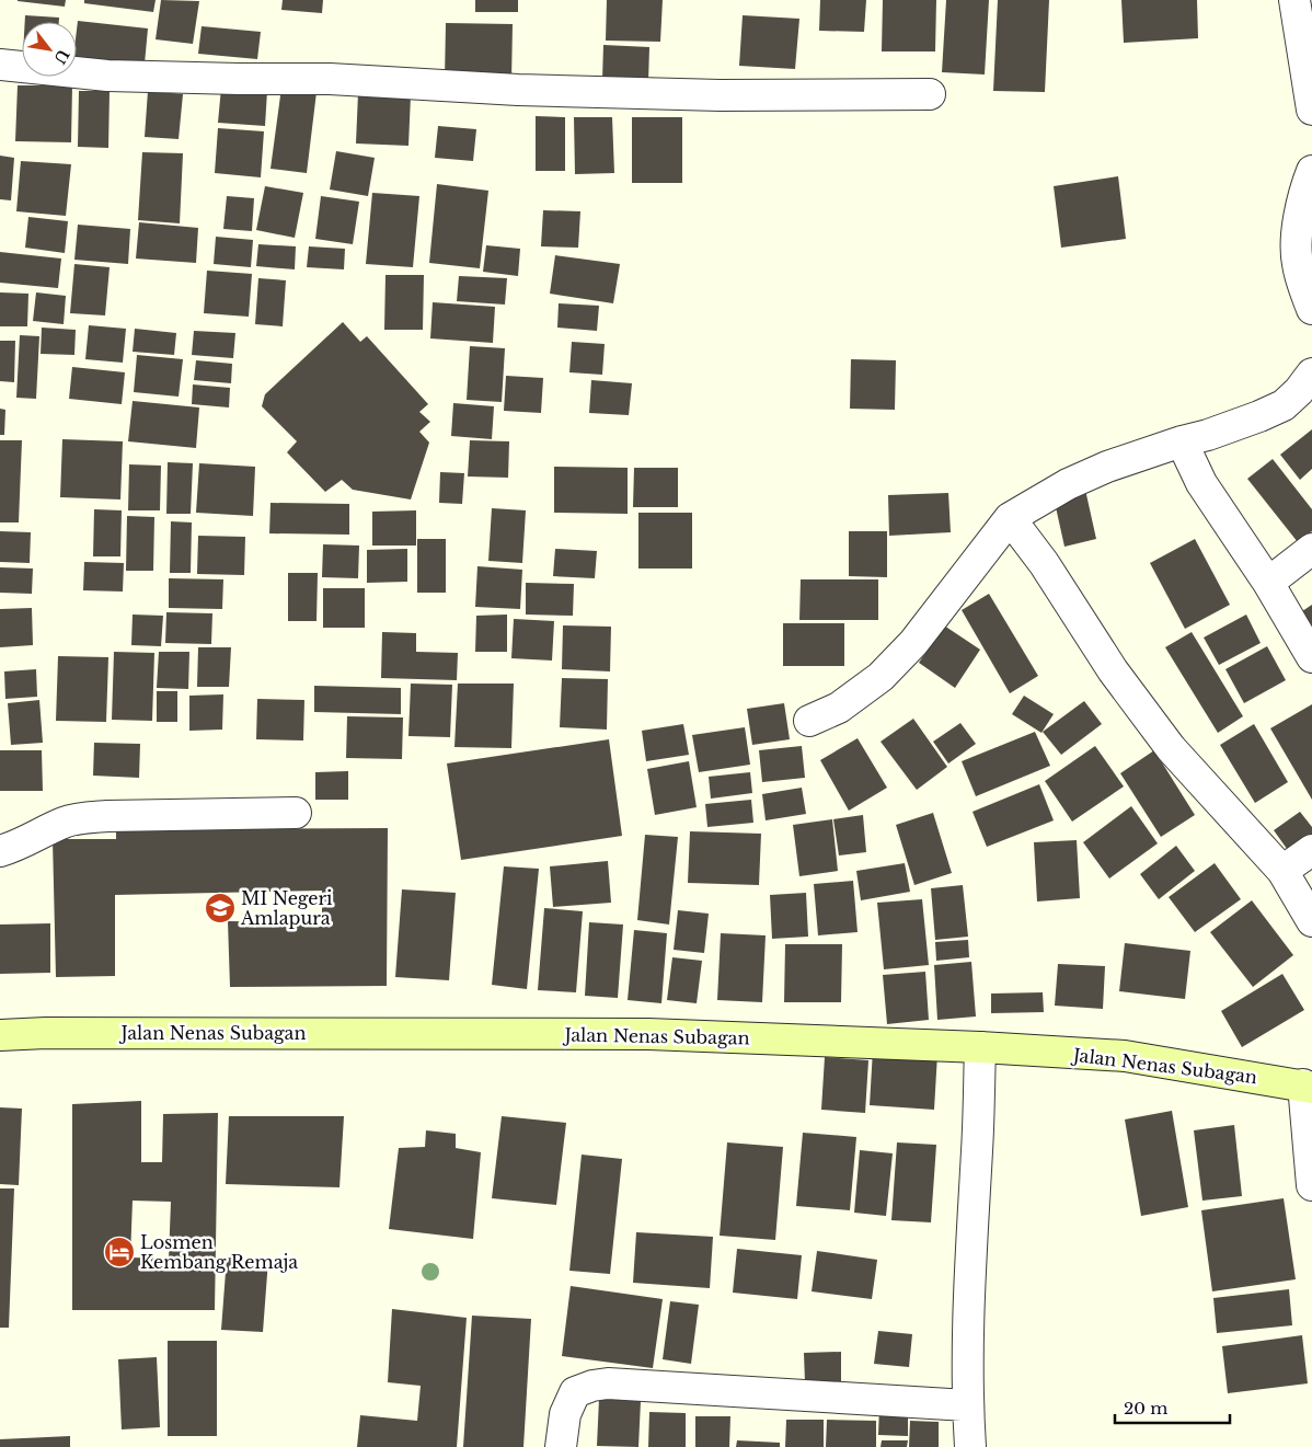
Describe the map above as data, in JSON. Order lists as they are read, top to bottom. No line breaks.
{"streets":{"main road":["Jalan Nenas Subagan"]},"places":{"school or university":["MI Negeri Amlapura"],"hotel":["Losmen Kembang Remaja"]},"scale_bar":"20 m","north":"bottom right"}
